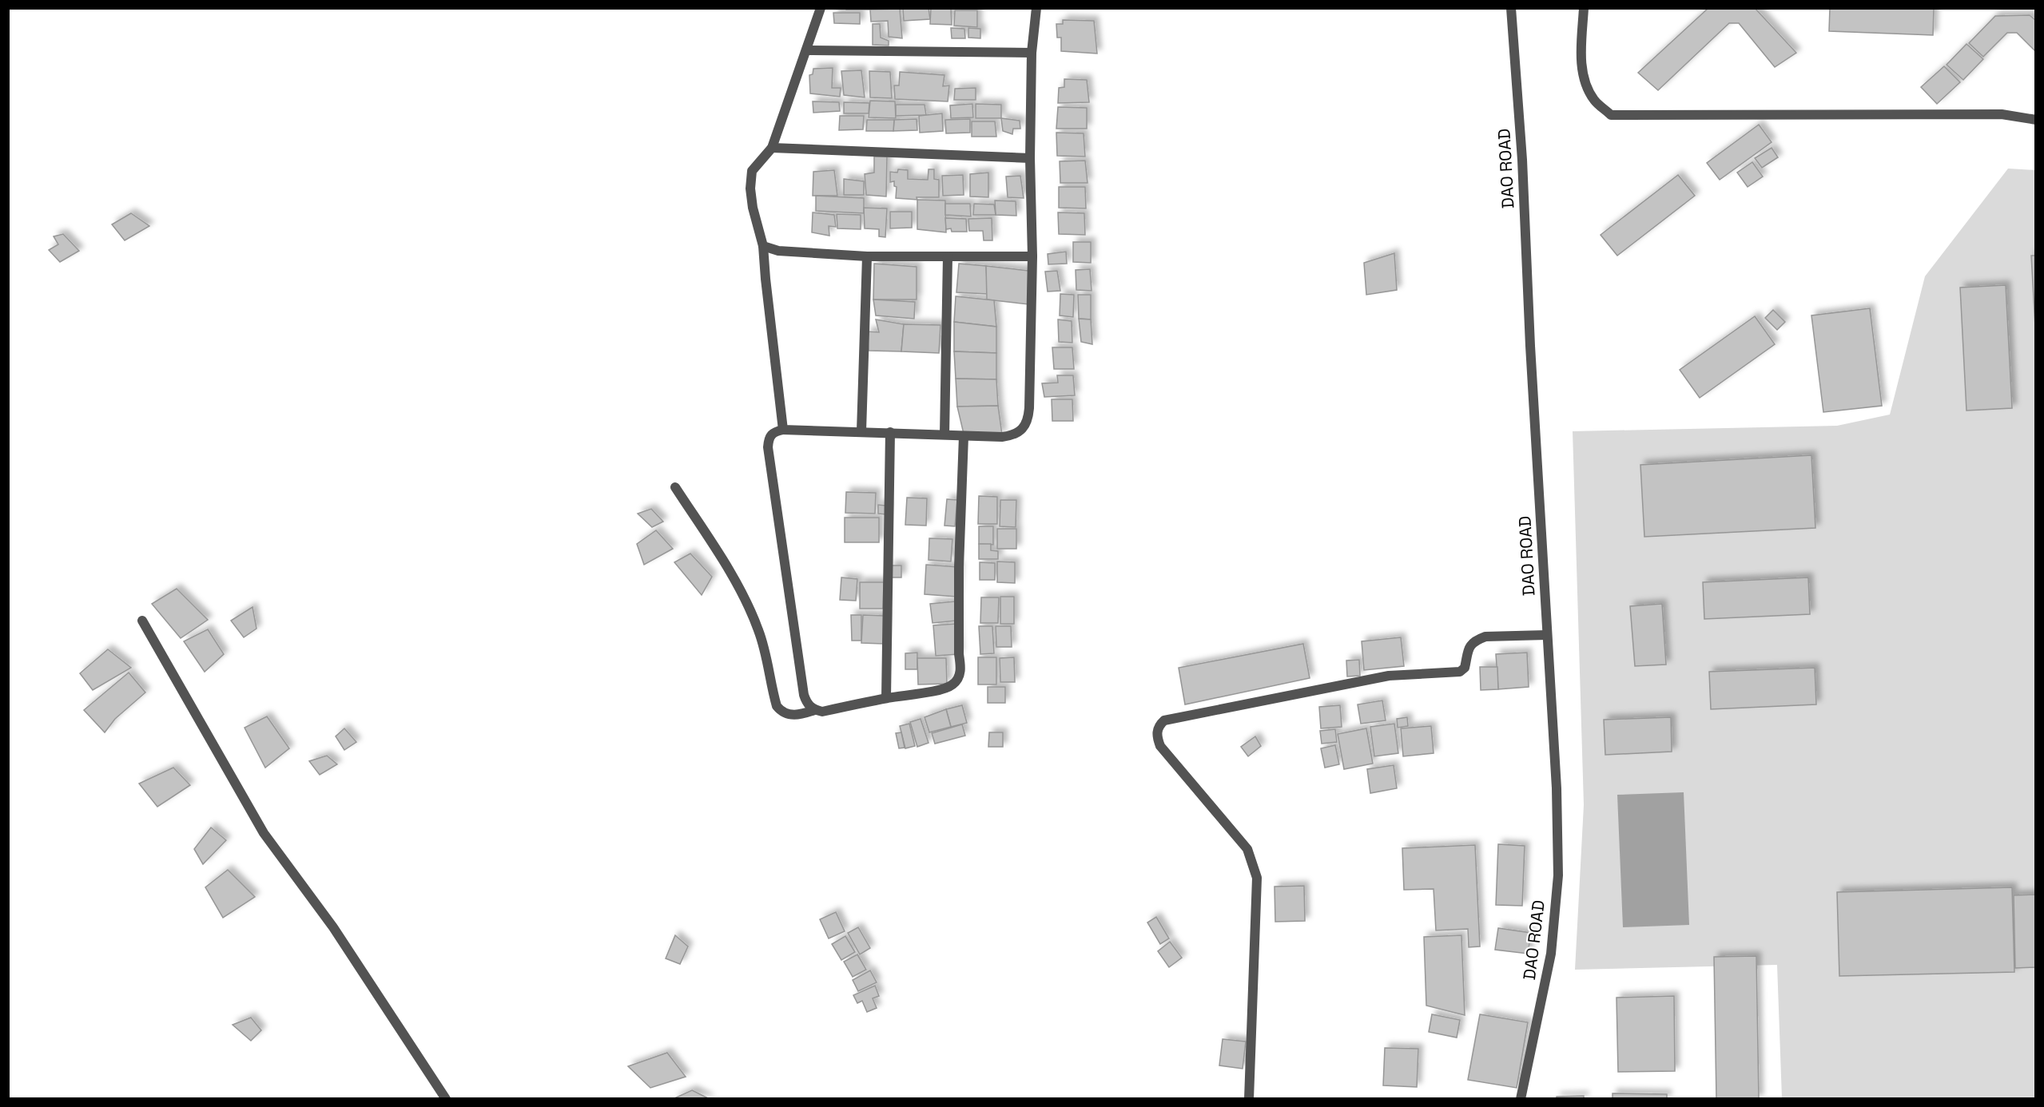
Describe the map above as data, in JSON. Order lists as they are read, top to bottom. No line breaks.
{"streets":{"street":["DAO ROAD"]}}
